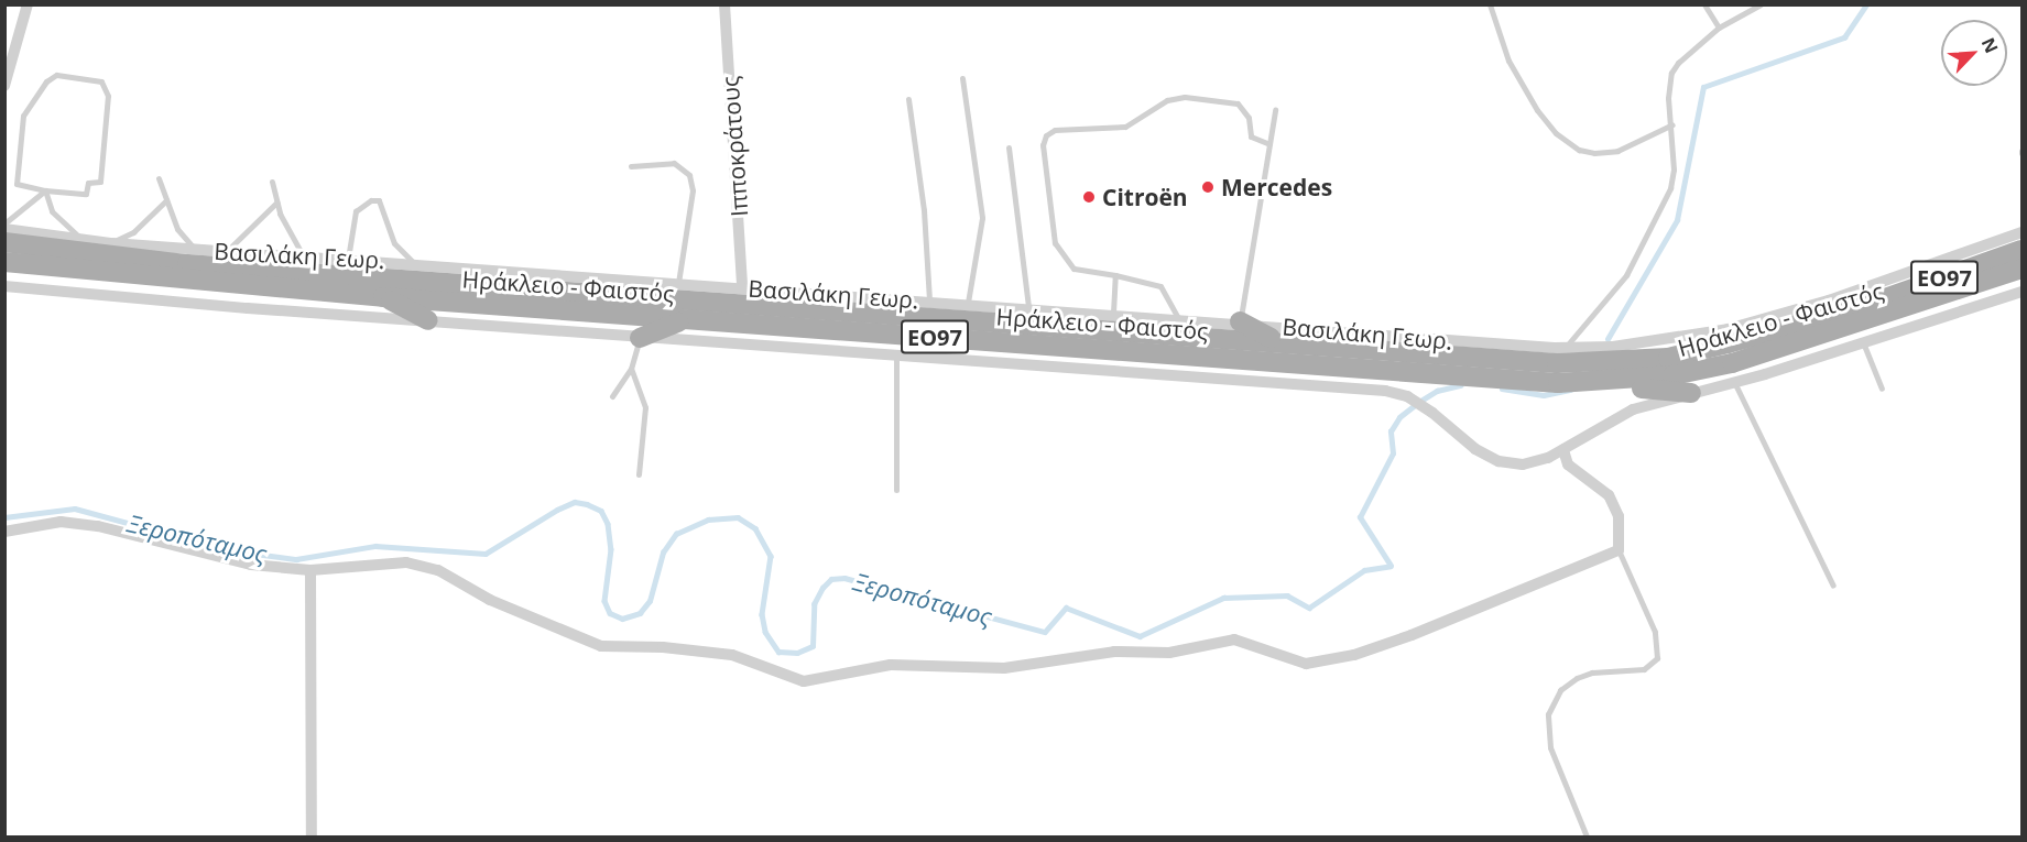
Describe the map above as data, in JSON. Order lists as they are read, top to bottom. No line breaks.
{"streets":{"main road":["ΕΟ97","Ηράκλειο - Φαιστός"],"street":["Ιπποκράτους","Βασιλάκη Γεωρ."]},"crossings":[["Ιπποκράτους","Βασιλάκη Γεωρ."]],"water":["Ξεροπόταμος"],"places":["Mercedes","Citroën"],"north":"top right"}
